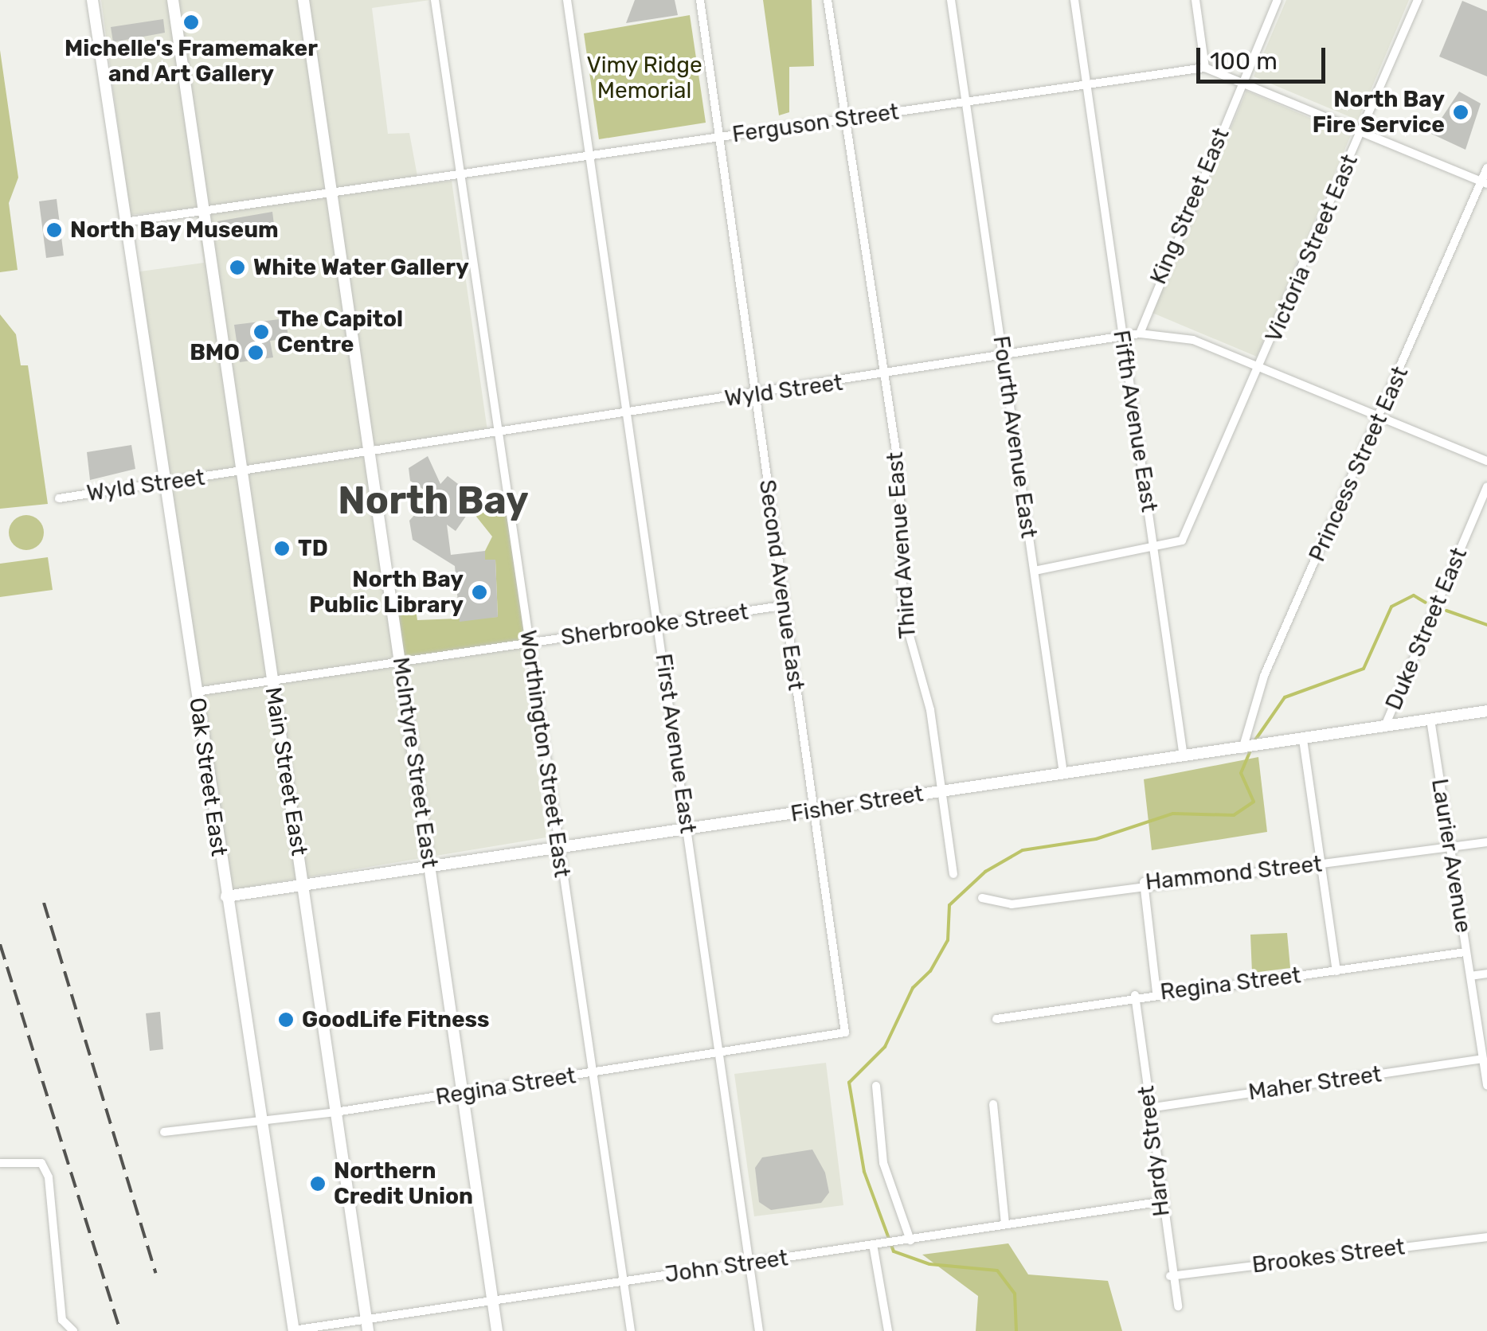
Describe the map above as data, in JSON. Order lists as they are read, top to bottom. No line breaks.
{"streets":{"main road":["McIntyre Street East","Main Street East","Oak Street East","Fisher Street"],"street":["Ferguson Street","King Street East","Victoria Street East","Wyld Street","Fifth Avenue East","Fourth Avenue East","Princess Street East","Third Avenue East","Second Avenue East","Sherbrooke Street","Duke Street East","First Avenue East","Worthington Street East","Laurier Avenue","Hammond Street","Regina Street","Maher Street","Hardy Street","Brookes Street","John Street"]},"crossings":[["Ferguson Street","King Street East"],["Ferguson Street","Victoria Street East"],["Ferguson Street","Fifth Avenue East"],["Ferguson Street","Fourth Avenue East"],["Ferguson Street","Princess Street East"],["Ferguson Street","Third Avenue East"],["Ferguson Street","Second Avenue East"],["Ferguson Street","First Avenue East"],["Ferguson Street","Worthington Street East"],["Ferguson Street","McIntyre Street East"],["Ferguson Street","Main Street East"],["Ferguson Street","Oak Street East"],["King Street East","Wyld Street"],["Victoria Street East","Wyld Street"],["Victoria Street East","Fifth Avenue East"],["Wyld Street","Fifth Avenue East"],["Wyld Street","Fourth Avenue East"],["Wyld Street","Princess Street East"],["Wyld Street","Third Avenue East"],["Wyld Street","Second Avenue East"],["Wyld Street","First Avenue East"],["Wyld Street","Worthington Street East"],["Wyld Street","McIntyre Street East"],["Wyld Street","Main Street East"],["Wyld Street","Oak Street East"],["Fifth Avenue East","Fisher Street"],["Fourth Avenue East","Fisher Street"],["Princess Street East","Fisher Street"],["Third Avenue East","Fisher Street"],["Second Avenue East","Sherbrooke Street"],["Second Avenue East","Fisher Street"],["Second Avenue East","Regina Street"],["Sherbrooke Street","First Avenue East"],["Sherbrooke Street","Worthington Street East"],["Sherbrooke Street","McIntyre Street East"],["Sherbrooke Street","Main Street East"],["Sherbrooke Street","Oak Street East"],["Duke Street East","Fisher Street"],["First Avenue East","Fisher Street"],["First Avenue East","Regina Street"],["First Avenue East","John Street"],["Worthington Street East","Fisher Street"],["Worthington Street East","Regina Street"],["Worthington Street East","John Street"],["McIntyre Street East","Fisher Street"],["McIntyre Street East","Regina Street"],["McIntyre Street East","John Street"],["Main Street East","Fisher Street"],["Main Street East","Regina Street"],["Main Street East","John Street"],["Oak Street East","Fisher Street"],["Oak Street East","Regina Street"],["Oak Street East","John Street"],["Fisher Street","Laurier Avenue"],["Laurier Avenue","Hammond Street"],["Laurier Avenue","Regina Street"],["Laurier Avenue","Maher Street"],["Regina Street","Hardy Street"],["Maher Street","Hardy Street"],["Hardy Street","Brookes Street"],["Hardy Street","John Street"]],"districts":["North Bay"],"parks":["Vimy Ridge Memorial"],"places":["Michelle's Framemaker and Art Gallery","North Bay Fire Service","North Bay Museum","White Water Gallery","The Capitol Centre","BMO","TD","North Bay Public Library","GoodLife Fitness","Northern Credit Union"],"scale_bar":"100 m"}
